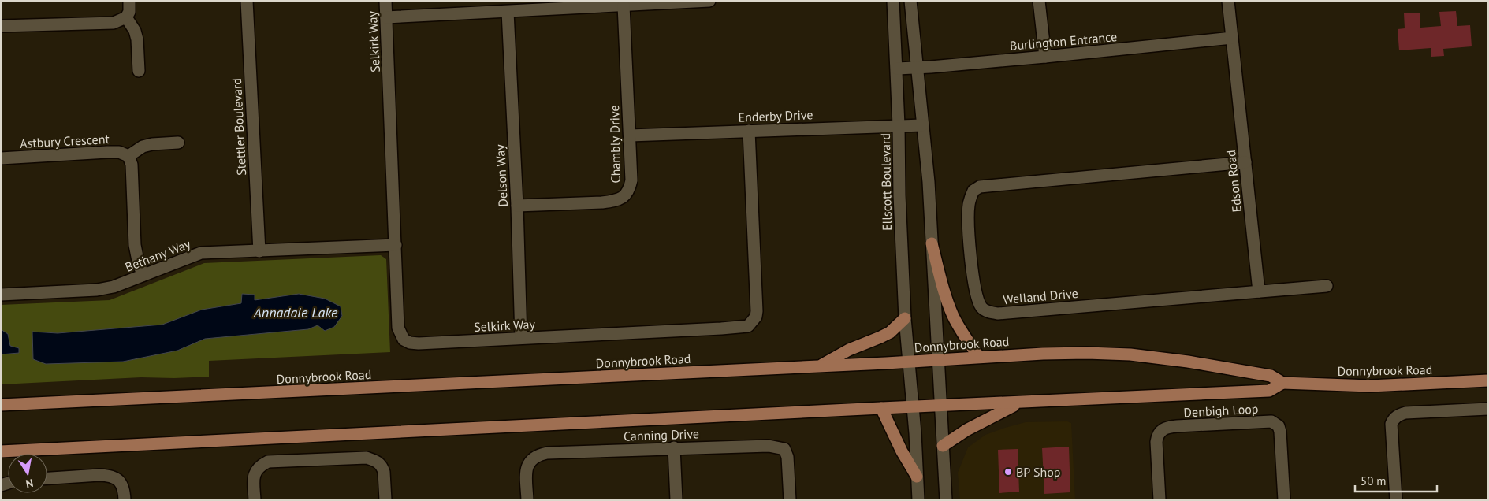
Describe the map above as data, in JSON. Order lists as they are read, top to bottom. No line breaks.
{"streets":{"main road":["Donnybrook Road"],"street":["Burlington Entrance","Selkirk Way","Enderby Drive","Stettler Boulevard","Astbury Crescent","Chambly Drive","Delson Way","Edson Road","Ellscott Boulevard","Bethany Way","Welland Drive","Denbigh Loop","Canning Drive"]},"crossings":[["Burlington Entrance","Edson Road"],["Burlington Entrance","Ellscott Boulevard"],["Selkirk Way","Enderby Drive"],["Selkirk Way","Delson Way"],["Selkirk Way","Bethany Way"],["Enderby Drive","Chambly Drive"],["Enderby Drive","Ellscott Boulevard"],["Stettler Boulevard","Bethany Way"],["Chambly Drive","Delson Way"],["Edson Road","Welland Drive"],["Ellscott Boulevard","Donnybrook Road"]],"water":["Annadale Lake"],"places":["BP Shop"],"scale_bar":"50 m","north":"bottom"}
